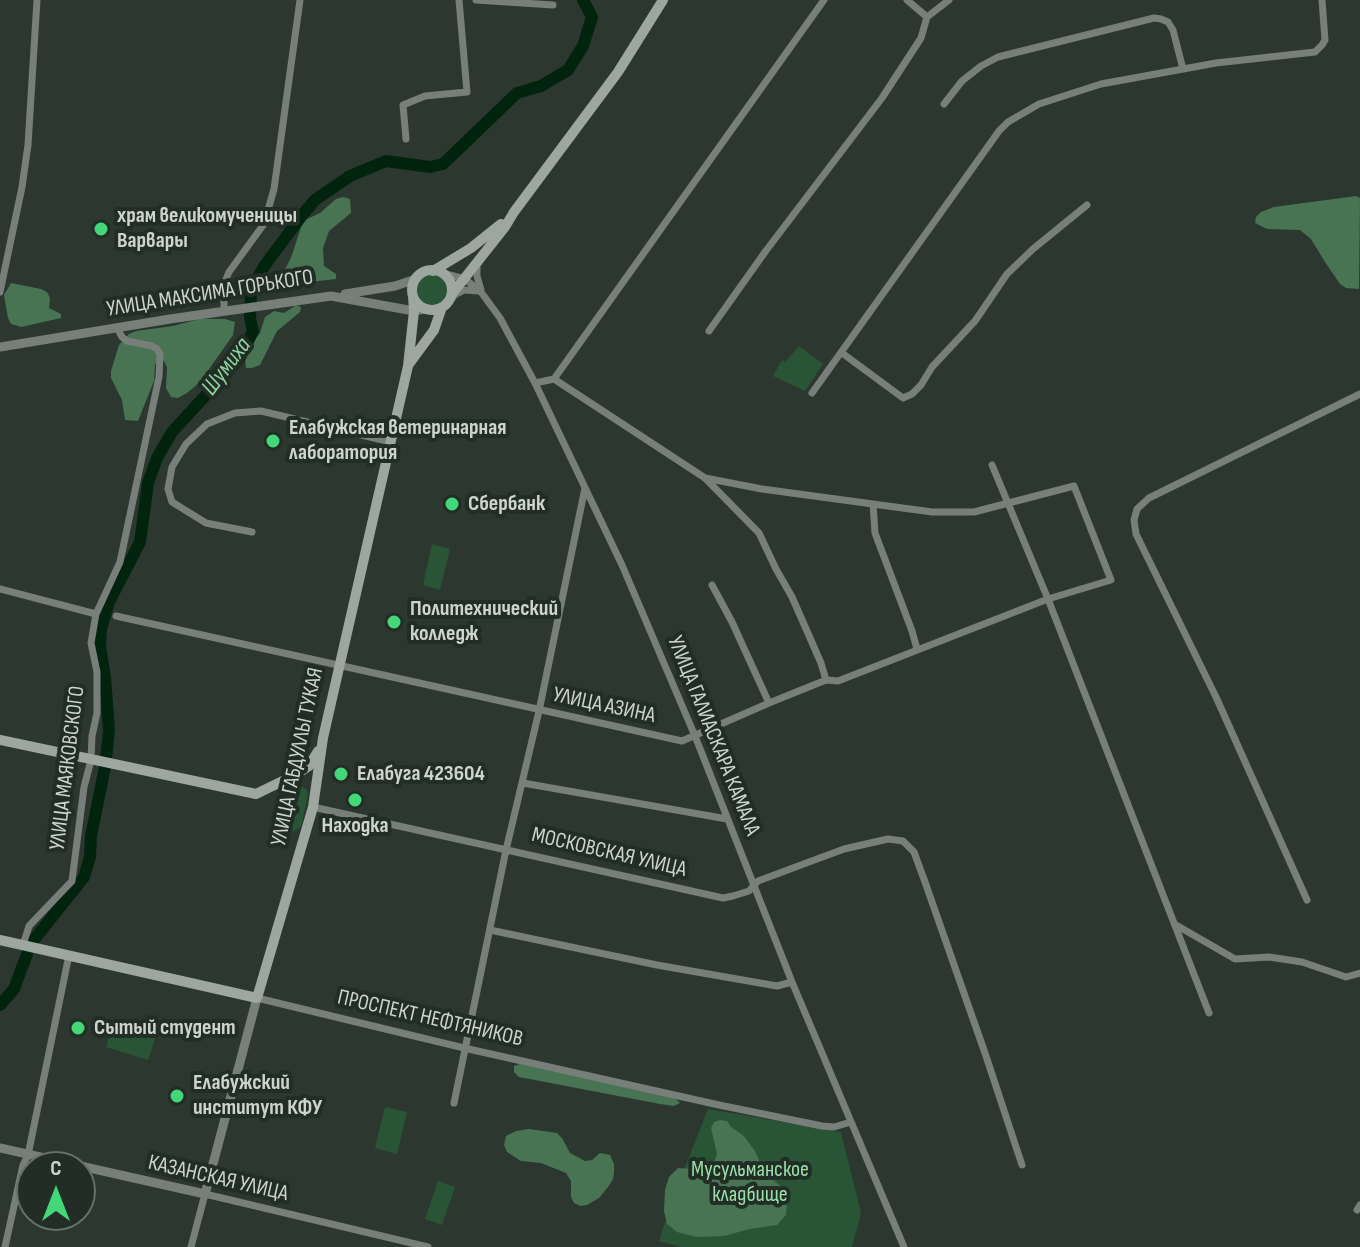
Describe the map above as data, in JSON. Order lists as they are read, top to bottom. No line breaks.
{"streets":{"main road":["УЛИЦА МАКСИМА ГОРЬКОГО","УЛИЦА ГАБДУЛЛЫ ТУКАЯ","ПРОСПЕКТ НЕФТЯНИКОВ"],"street":["УЛИЦА АЗИНА","УЛИЦА ГАЛИАСКАРА КАМАЛА","УЛИЦА МАЯКОВСКОГО","МОСКОВСКАЯ УЛИЦА","КАЗАНСКАЯ УЛИЦА"]},"crossings":[["УЛИЦА МАКСИМА ГОРЬКОГО","УЛИЦА ГАЛИАСКАРА КАМАЛА"],["УЛИЦА МАКСИМА ГОРЬКОГО","УЛИЦА ГАБДУЛЛЫ ТУКАЯ"],["УЛИЦА МАКСИМА ГОРЬКОГО","УЛИЦА МАЯКОВСКОГО"],["УЛИЦА АЗИНА","УЛИЦА ГАЛИАСКАРА КАМАЛА"],["УЛИЦА АЗИНА","УЛИЦА ГАБДУЛЛЫ ТУКАЯ"],["УЛИЦА ГАЛИАСКАРА КАМАЛА","УЛИЦА ГАБДУЛЛЫ ТУКАЯ"],["УЛИЦА ГАЛИАСКАРА КАМАЛА","МОСКОВСКАЯ УЛИЦА"],["УЛИЦА ГАЛИАСКАРА КАМАЛА","ПРОСПЕКТ НЕФТЯНИКОВ"],["УЛИЦА ГАБДУЛЛЫ ТУКАЯ","МОСКОВСКАЯ УЛИЦА"],["УЛИЦА ГАБДУЛЛЫ ТУКАЯ","ПРОСПЕКТ НЕФТЯНИКОВ"],["УЛИЦА ГАБДУЛЛЫ ТУКАЯ","КАЗАНСКАЯ УЛИЦА"],["УЛИЦА МАЯКОВСКОГО","ПРОСПЕКТ НЕФТЯНИКОВ"]],"water":["Шумиха"],"parks":["Мусульманское кладбище"],"places":["храм великомученицы Варвары","Елабужская ветеринарная лаборатория","Сбербанк","Политехнический колледж","Елабуга 423604","Находка","Сытый студент","Елабужский институт КФУ"],"north":"top"}
